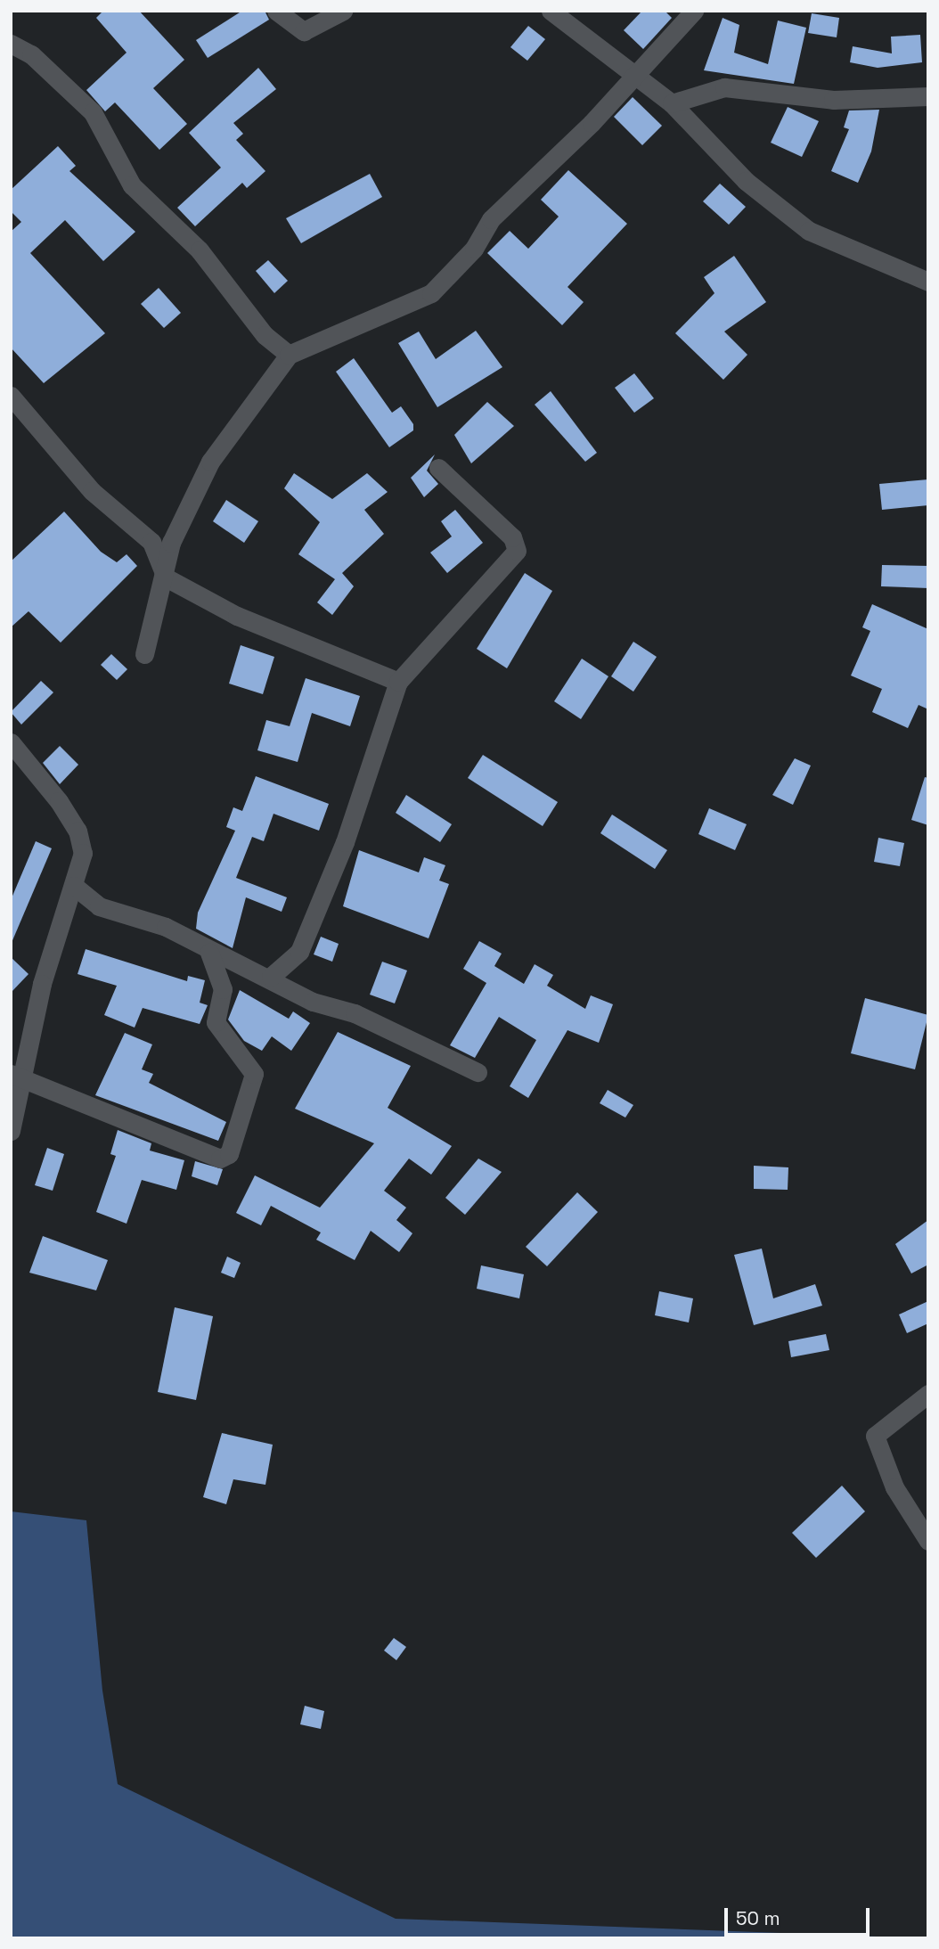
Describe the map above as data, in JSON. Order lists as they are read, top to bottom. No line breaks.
{"scale_bar":"50 m"}
